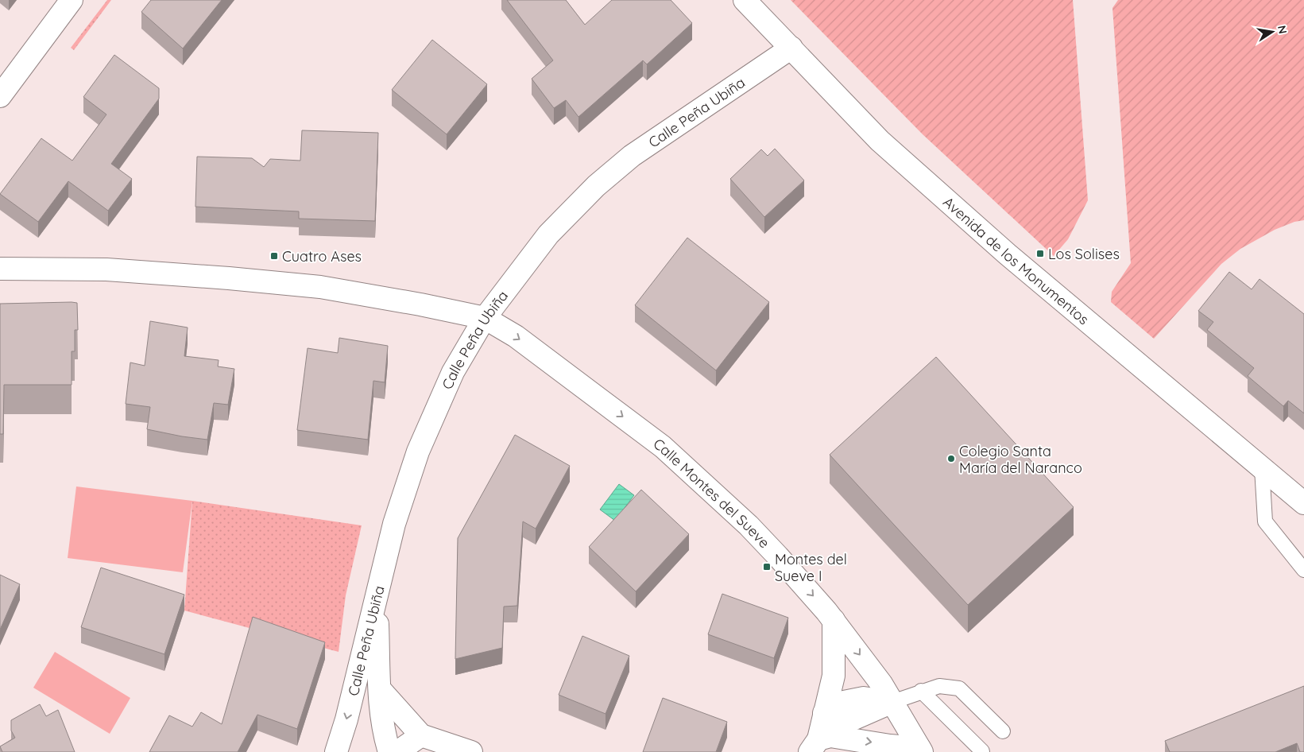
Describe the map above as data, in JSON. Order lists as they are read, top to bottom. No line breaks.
{"streets":{"street":["Calle Peña Ubiña","Avenida de los Monumentos","Calle Montes del Sueve"]},"crossings":[["Calle Peña Ubiña","Avenida de los Monumentos"],["Calle Peña Ubiña","Calle Montes del Sueve"]],"one_way":["Calle Montes del Sueve"],"places":{"transit":["Los Solises","Cuatro Ases","Montes del Sueve I"],"other":["Colegio Santa María del Naranco"]},"north":"right"}
